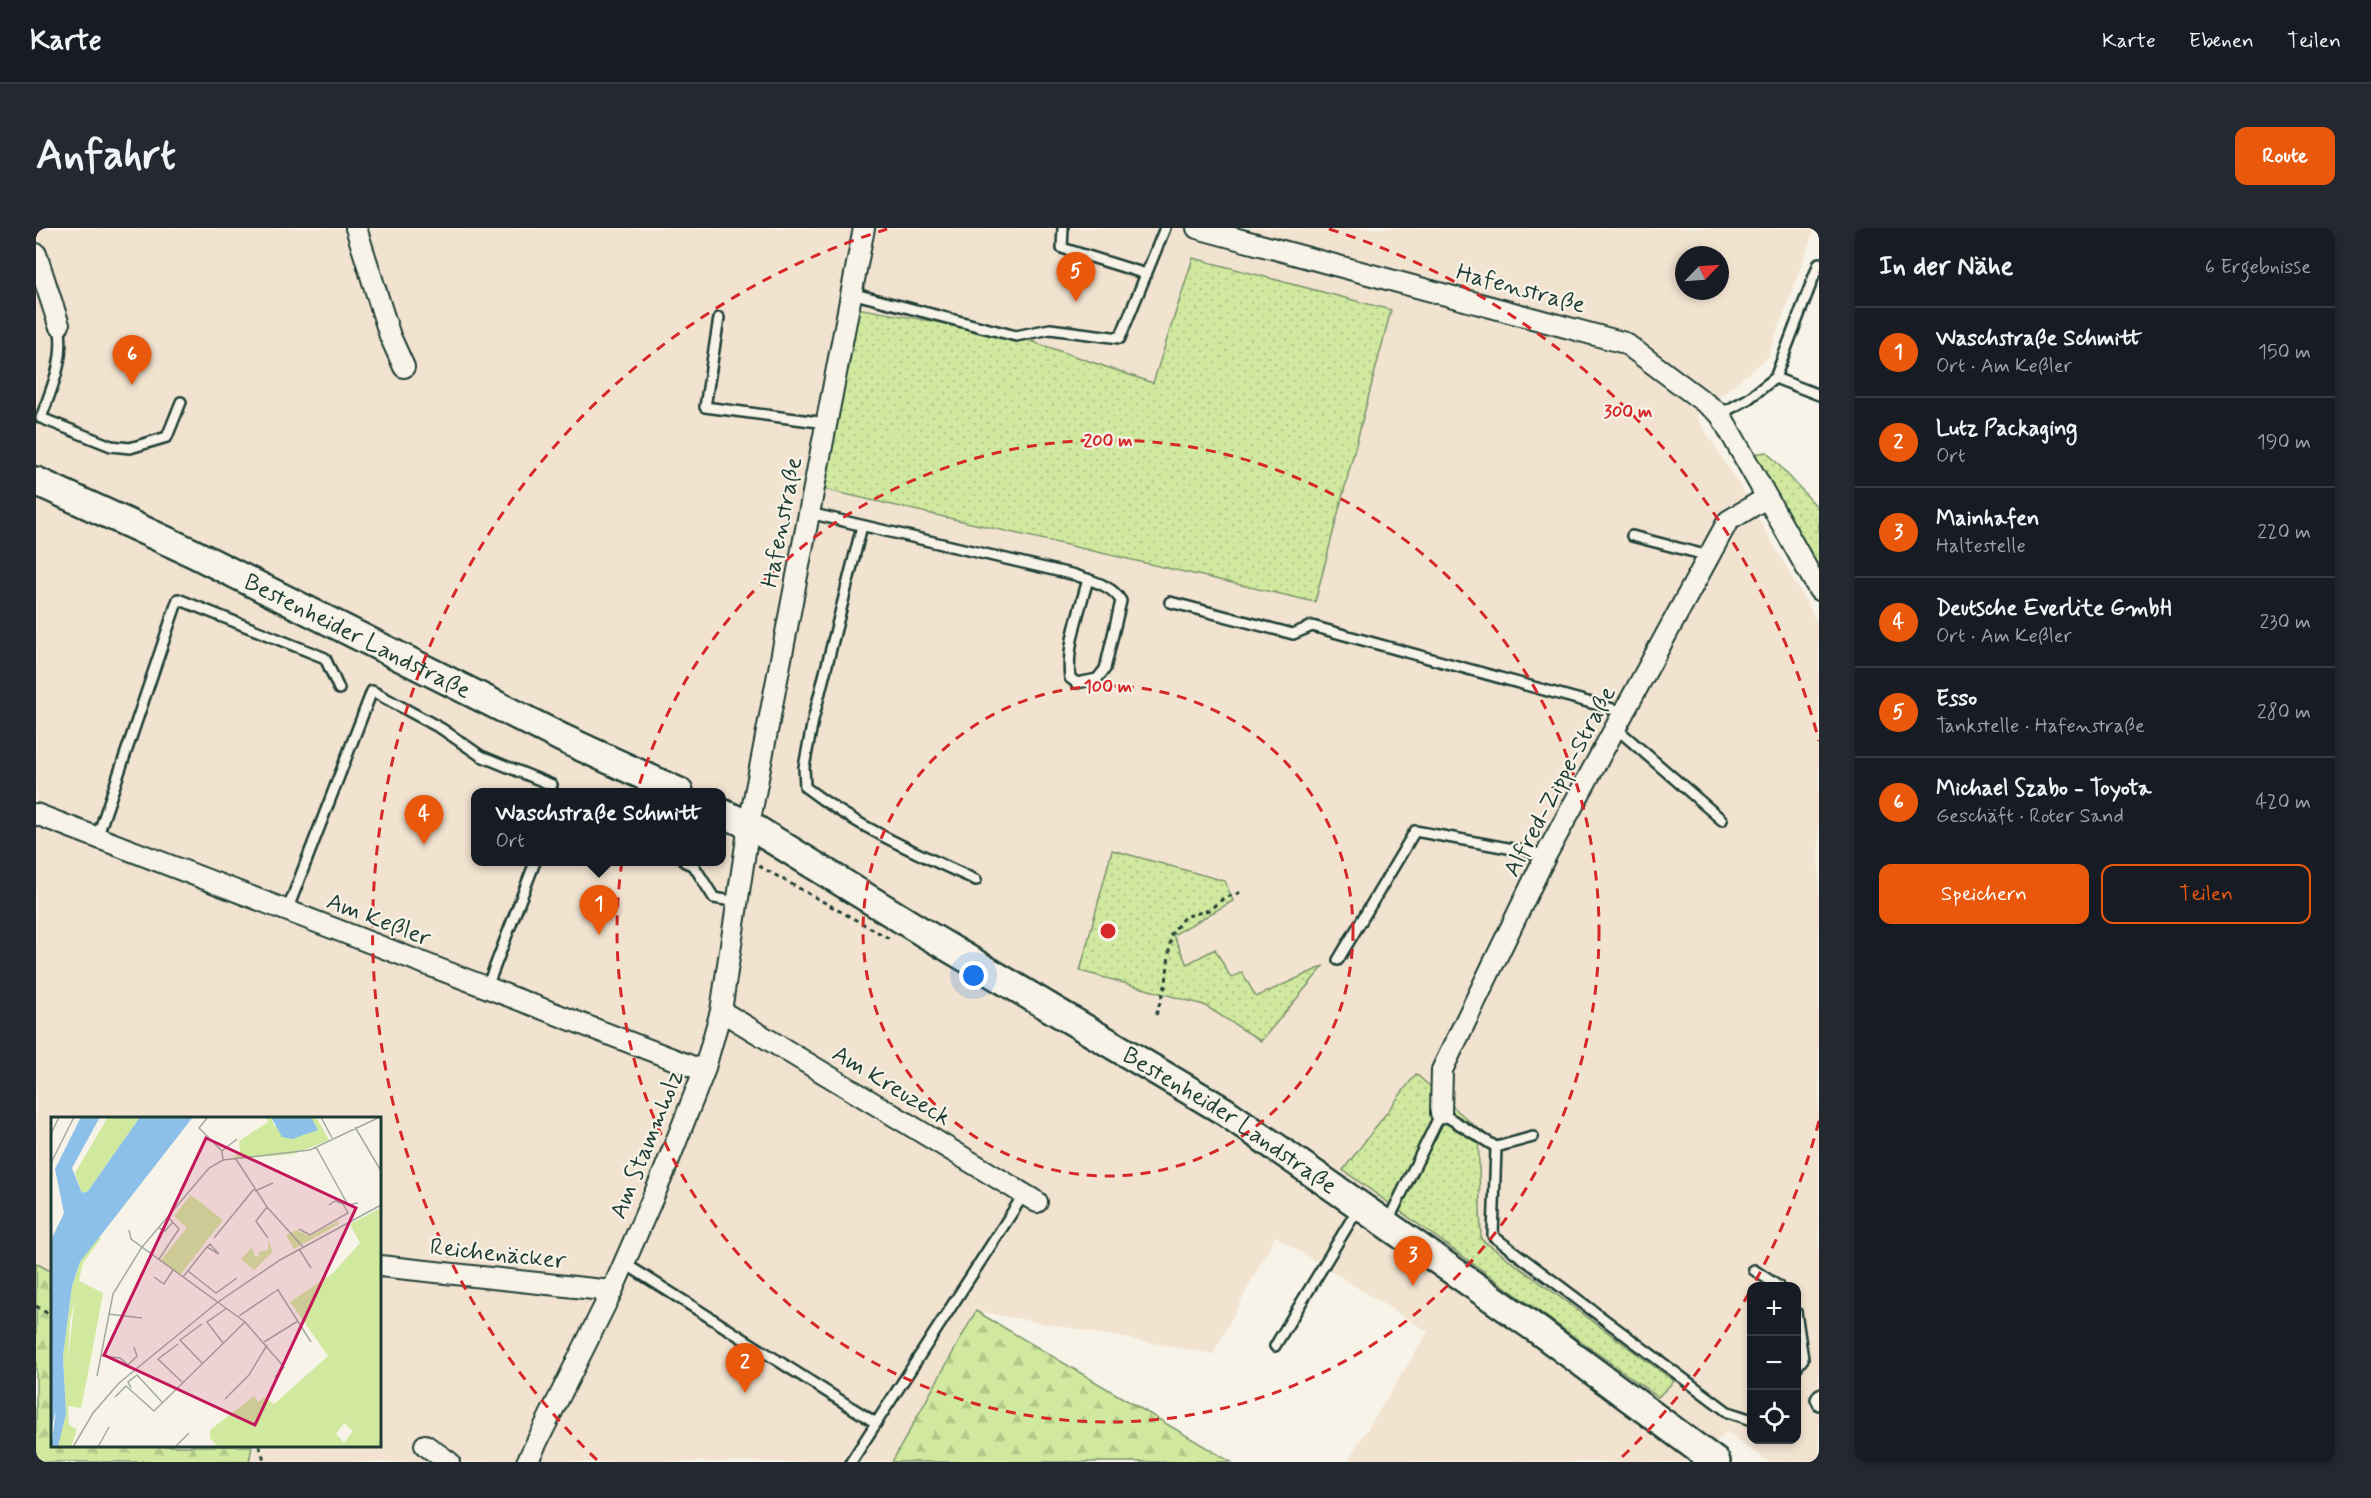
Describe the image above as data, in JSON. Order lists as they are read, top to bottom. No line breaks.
{"streets":{"main road":["Bestenheider Landstraße"],"street":["Hafenstraße","Alfred-Zippe-Straße","Am Keßler","Am Kreuzeck","Am Stammholz","Reichenäcker"]},"crossings":[["Hafenstraße","Bestenheider Landstraße"],["Hafenstraße","Alfred-Zippe-Straße"],["Hafenstraße","Am Stammholz"],["Bestenheider Landstraße","Am Stammholz"],["Am Keßler","Am Stammholz"],["Am Kreuzeck","Am Stammholz"],["Am Stammholz","Reichenäcker"]],"north":"top right","page":{"header":"Karte","nav":["Karte","Ebenen","Teilen"],"buttons":["Route",["Speichern","Teilen"]],"title":"Anfahrt","heading":["In der Nähe","6 Ergebnisse"],"pins":["5","6","4","1","3","2"],"list":[{"mark":"1","name":"Waschstraße Schmitt","note":"Ort · Am Keßler","value":"150 m"},{"mark":"2","name":"Lutz Packaging","note":"Ort","value":"190 m"},{"mark":"3","name":"Mainhafen","note":"Haltestelle","value":"220 m"},{"mark":"4","name":"Deutsche Everlite GmbH","note":"Ort · Am Keßler","value":"230 m"},{"mark":"5","name":"Esso","note":"Tankstelle · Hafenstraße","value":"280 m"},{"mark":"6","name":"Michael Szabo - Toyota","note":"Geschäft · Roter Sand","value":"420 m"}],"popup":["Waschstraße Schmitt","Ort"],"map_buttons":["+","−"]},"rings":["300 m","200 m","100 m"]}
